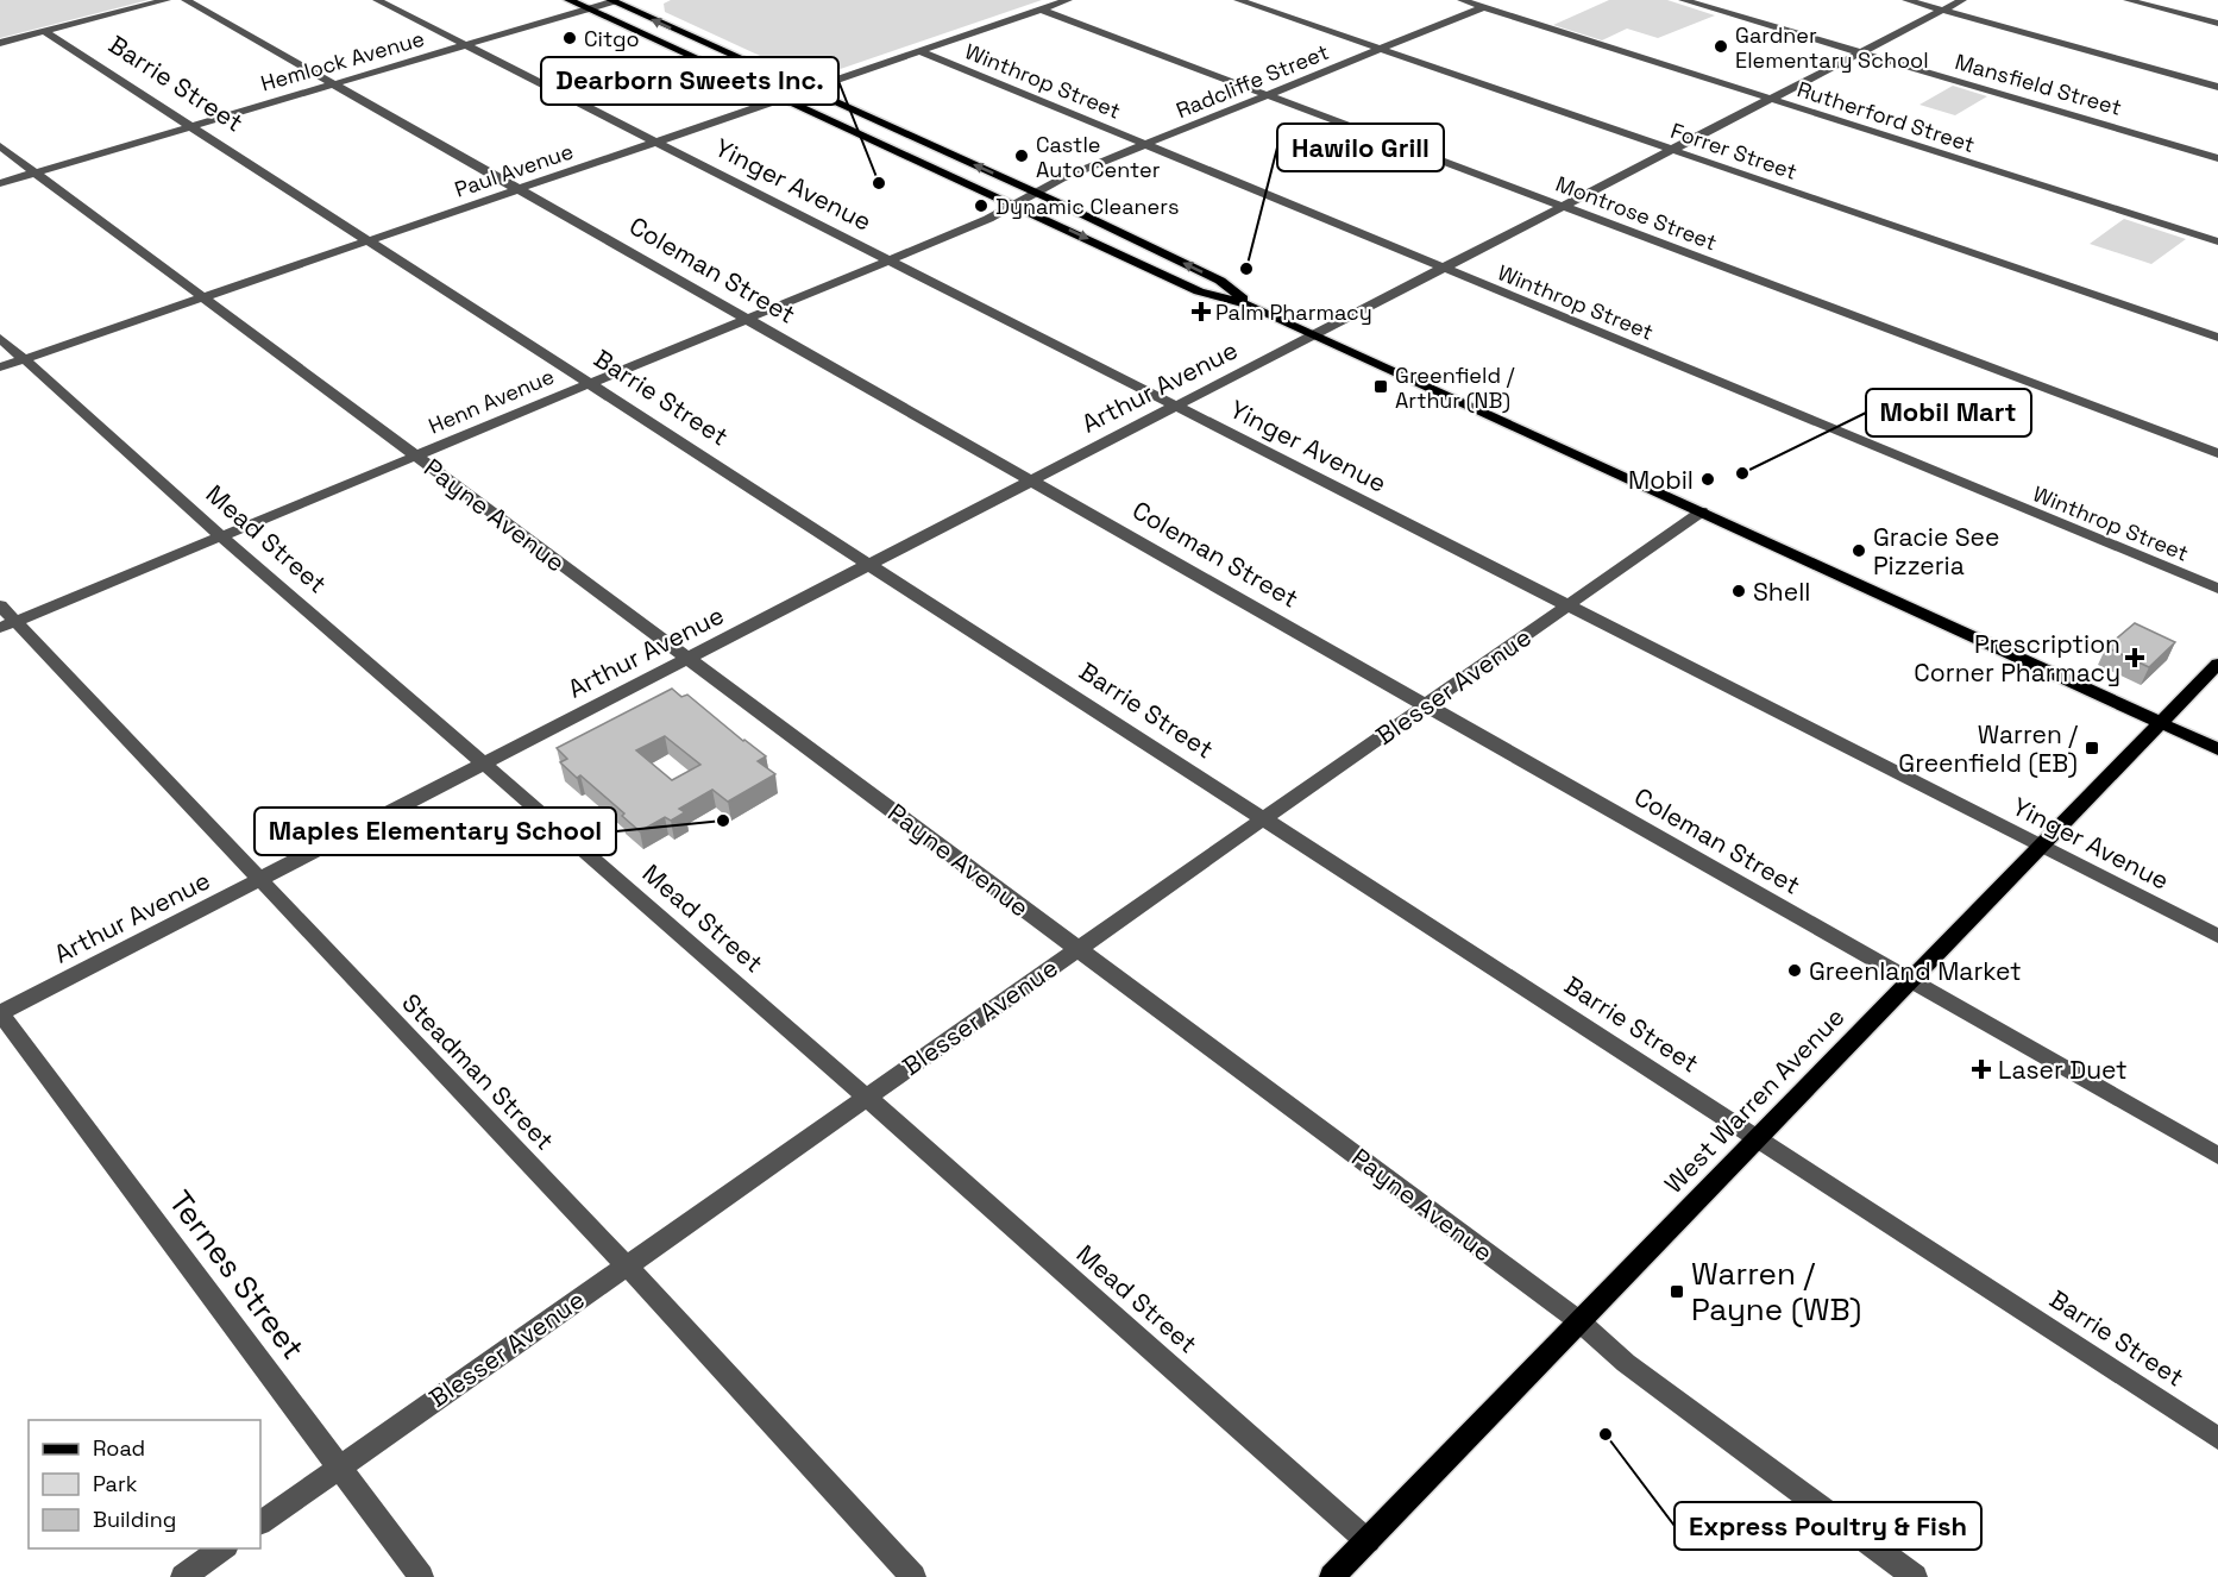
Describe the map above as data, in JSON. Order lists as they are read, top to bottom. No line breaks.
{"streets":{"main road":["West Warren Avenue"],"street":["Hemlock Avenue","Winthrop Street","Radcliffe Street","Barrie Street","Mansfield Street","Rutherford Street","Forrer Street","Paul Avenue","Yinger Avenue","Montrose Street","Coleman Street","Arthur Avenue","Henn Avenue","Payne Avenue","Mead Street","Blesser Avenue","Steadman Street","Ternes Street"]},"crossings":[["Hemlock Avenue","Barrie Street"],["Hemlock Avenue","Yinger Avenue"],["Hemlock Avenue","Coleman Street"],["Hemlock Avenue","Payne Avenue"],["Winthrop Street","Radcliffe Street"],["Winthrop Street","Paul Avenue"],["Winthrop Street","Arthur Avenue"],["Radcliffe Street","Rutherford Street"],["Radcliffe Street","Forrer Street"],["Radcliffe Street","Montrose Street"],["Radcliffe Street","Henn Avenue"],["Barrie Street","Paul Avenue"],["Barrie Street","Arthur Avenue"],["Barrie Street","Henn Avenue"],["Barrie Street","Blesser Avenue"],["Barrie Street","West Warren Avenue"],["Mansfield Street","Arthur Avenue"],["Rutherford Street","Arthur Avenue"],["Forrer Street","Arthur Avenue"],["Paul Avenue","Yinger Avenue"],["Paul Avenue","Montrose Street"],["Paul Avenue","Coleman Street"],["Paul Avenue","Payne Avenue"],["Paul Avenue","Mead Street"],["Yinger Avenue","Arthur Avenue"],["Yinger Avenue","Henn Avenue"],["Yinger Avenue","Blesser Avenue"],["Yinger Avenue","West Warren Avenue"],["Montrose Street","Arthur Avenue"],["Coleman Street","Arthur Avenue"],["Coleman Street","Henn Avenue"],["Coleman Street","Blesser Avenue"],["Coleman Street","West Warren Avenue"],["Arthur Avenue","Payne Avenue"],["Arthur Avenue","Mead Street"],["Arthur Avenue","Steadman Street"],["Arthur Avenue","Ternes Street"],["Henn Avenue","Payne Avenue"],["Henn Avenue","Mead Street"],["Henn Avenue","Steadman Street"],["Payne Avenue","Blesser Avenue"],["Payne Avenue","West Warren Avenue"],["Mead Street","Blesser Avenue"],["Mead Street","West Warren Avenue"],["Blesser Avenue","Steadman Street"],["Blesser Avenue","Ternes Street"]],"places":{"other":["Citgo","Gardner Elementary School","Castle Auto Center","Dearborn Sweets Inc.","Dynamic Cleaners","Hawilo Grill","Mobil Mart","Mobil","Gracie See Pizzeria","Shell","Maples Elementary School","Greenland Market","Express Poultry & Fish"],"health":["Palm Pharmacy","Prescription Corner Pharmacy","Laser Duet"],"transit":["Greenfield / Arthur (NB)","Warren / Greenfield (EB)","Warren / Payne (WB)"]},"legend":["Road","Park","Building"]}
